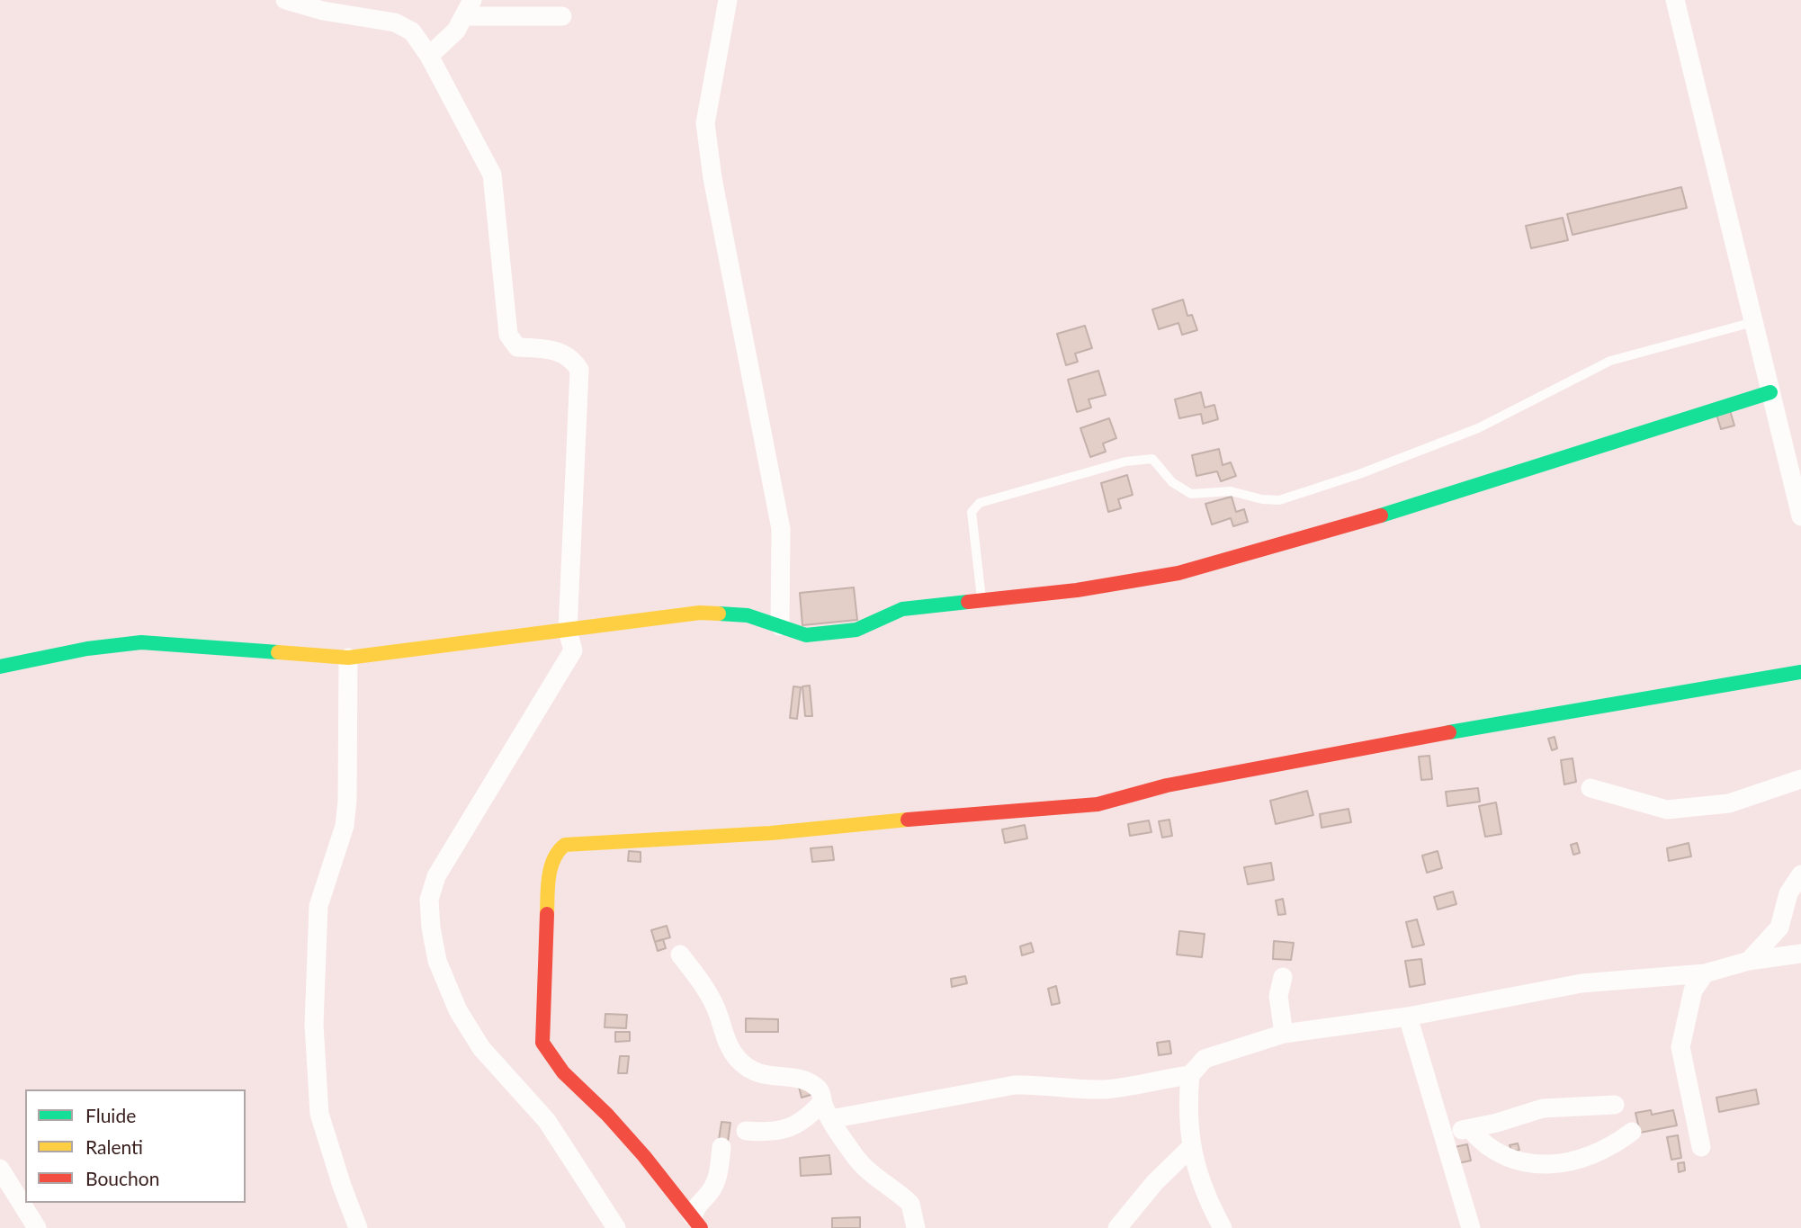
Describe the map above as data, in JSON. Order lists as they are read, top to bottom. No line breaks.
{"legend":["Fluide","Ralenti","Bouchon"]}
